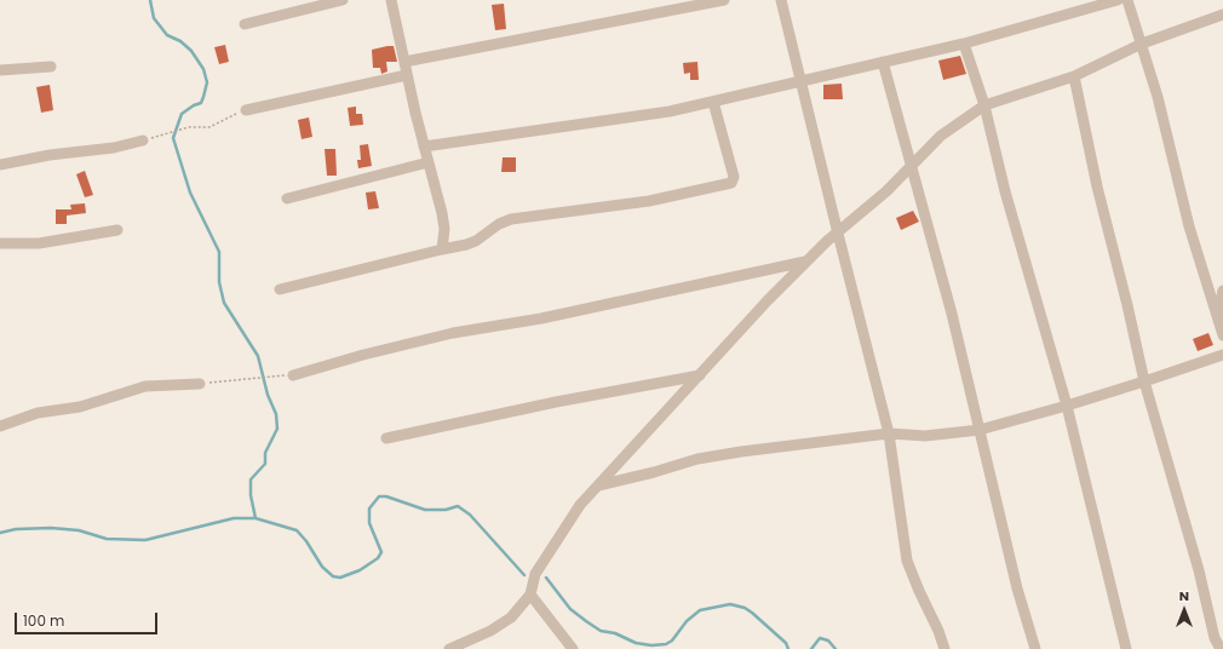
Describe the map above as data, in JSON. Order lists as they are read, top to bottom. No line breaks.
{"scale_bar":"100 m","north":"top"}
